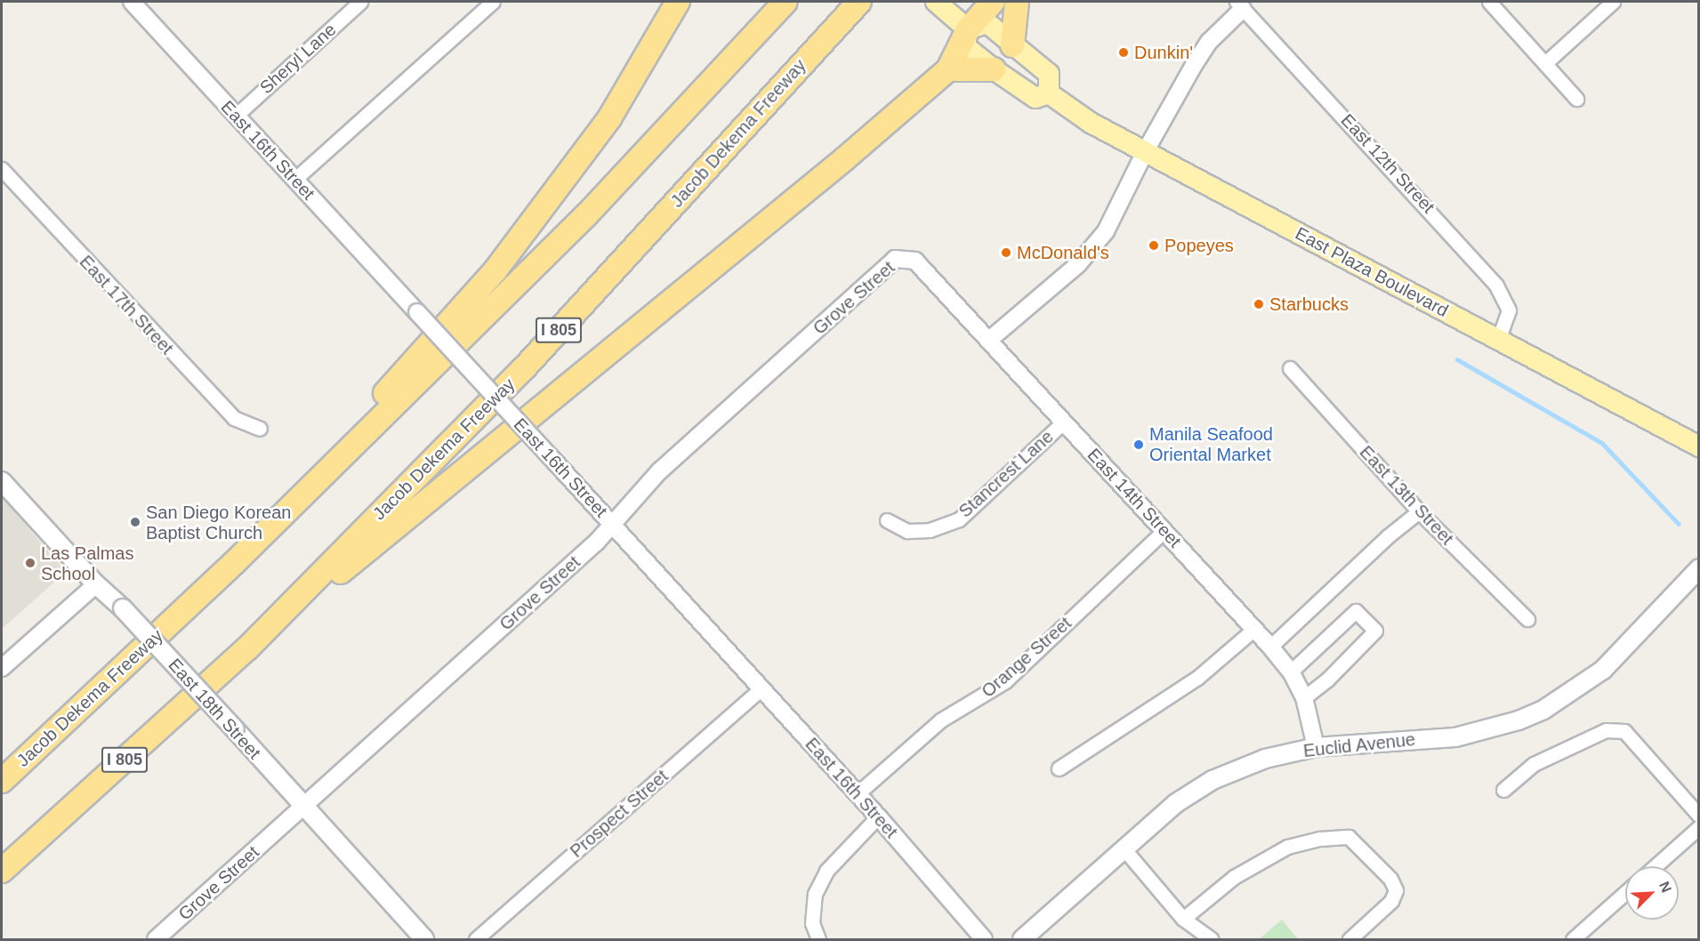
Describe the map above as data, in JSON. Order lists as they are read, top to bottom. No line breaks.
{"streets":{"highway":["Jacob Dekema Freeway","I 805"],"main road":["East Plaza Boulevard","East 18th Street","Euclid Avenue"],"street":["Sheryl Lane","East 16th Street","East 12th Street","Grove Street","East 17th Street","Stancrest Lane","East 13th Street","East 14th Street","Orange Street","Prospect Street"]},"crossings":[["Sheryl Lane","East 16th Street"],["East 16th Street","Grove Street"],["East 16th Street","Orange Street"],["East 16th Street","Prospect Street"],["East 12th Street","East Plaza Boulevard"],["Grove Street","East 14th Street"],["Grove Street","East 18th Street"],["Stancrest Lane","East 14th Street"],["East 14th Street","Orange Street"],["East 14th Street","Euclid Avenue"]],"places":["Dunkin'","Popeyes","McDonald's","Starbucks","Manila Seafood Oriental Market","San Diego Korean Baptist Church","Las Palmas School"],"north":"top right"}
